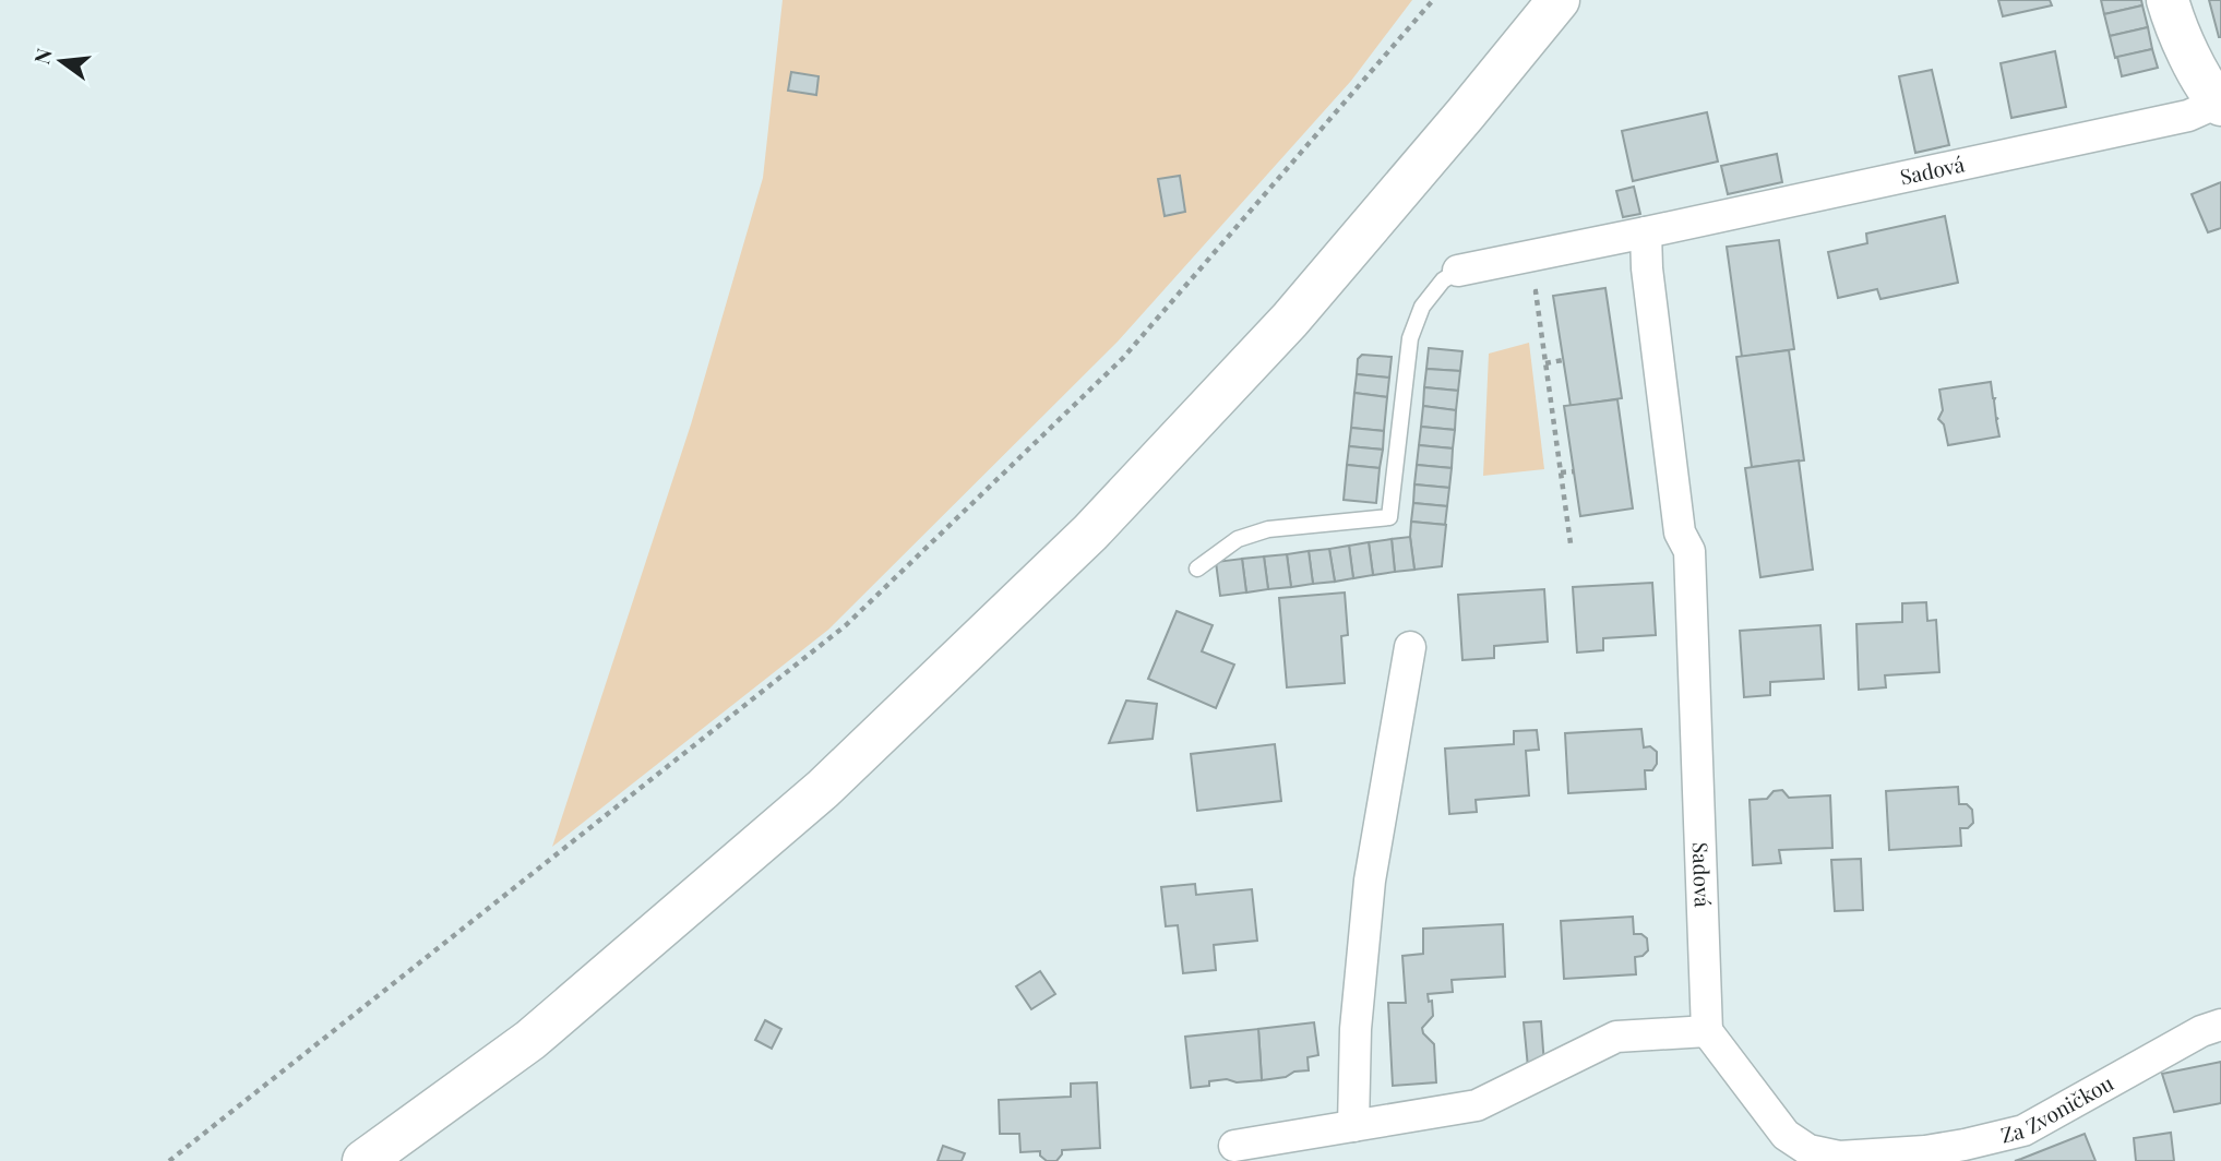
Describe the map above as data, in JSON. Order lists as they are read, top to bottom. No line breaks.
{"streets":{"street":["Sadová","Za Zvoničkou"]},"crossings":[["Sadová","Za Zvoničkou"]],"north":"left"}
